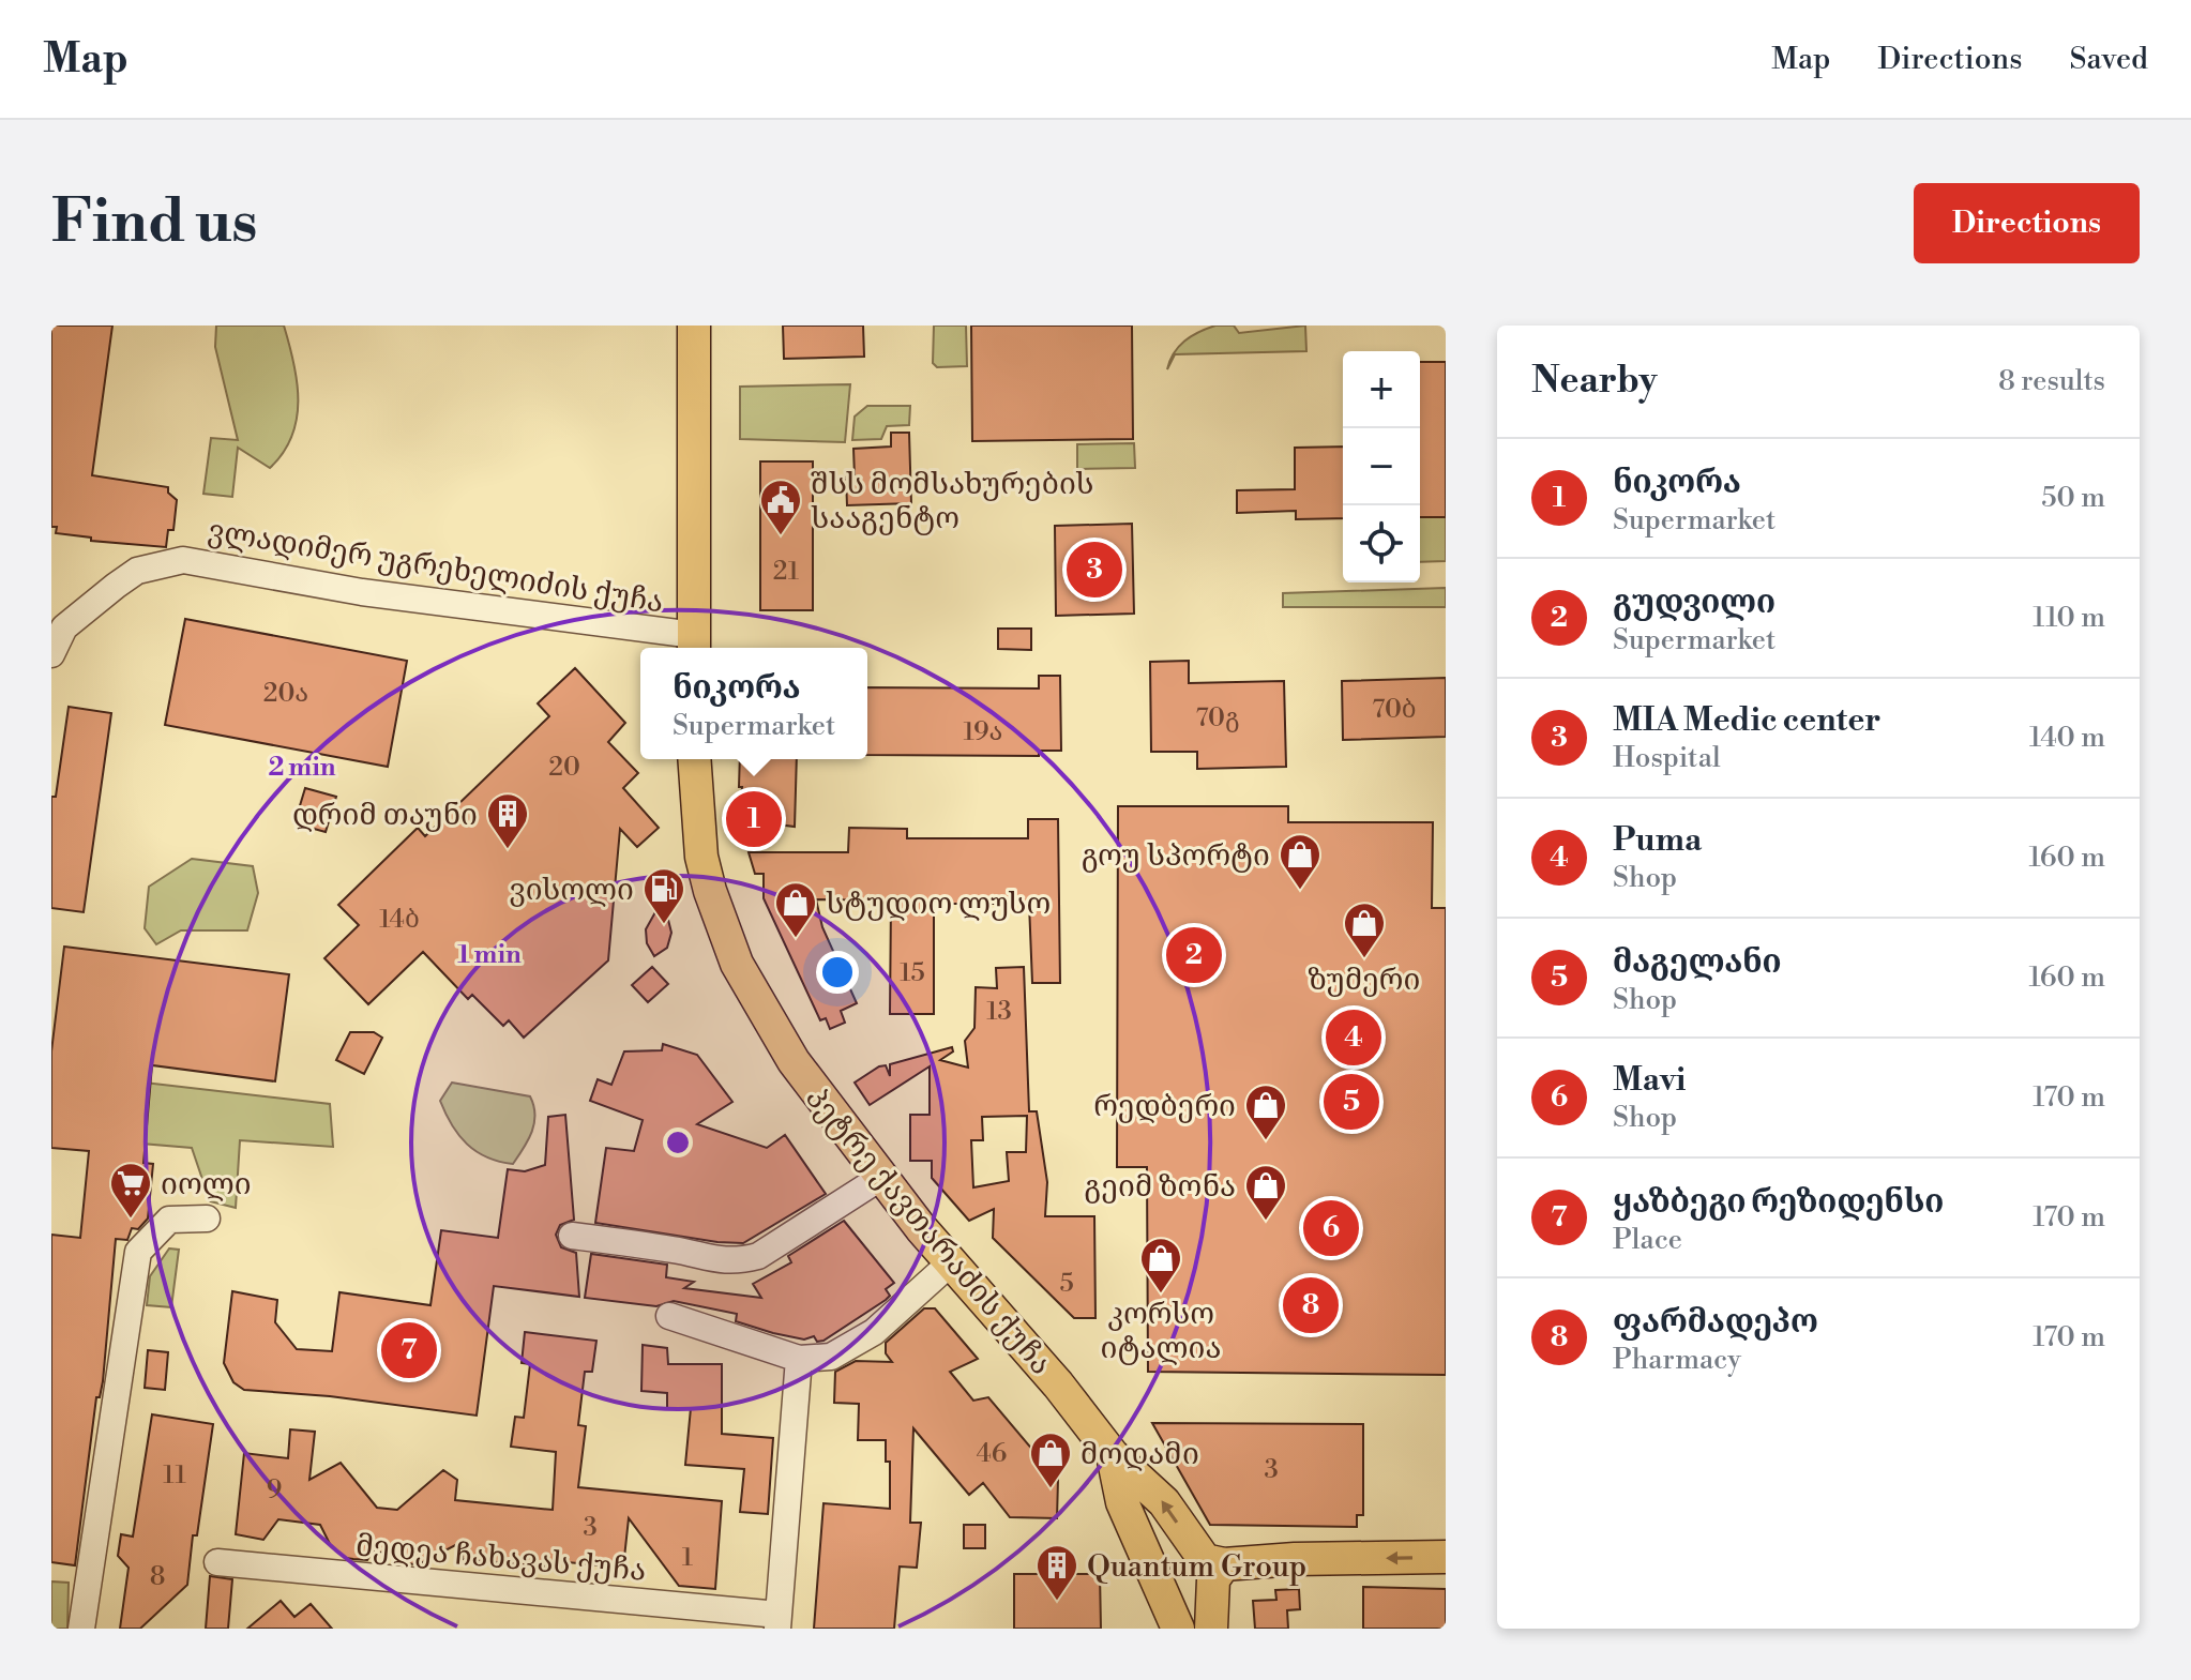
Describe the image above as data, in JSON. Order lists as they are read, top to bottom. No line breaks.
{"streets":{"main road":["პეტრე ქავთარაძის ქუჩა"],"street":["ვლადიმერ უგრეხელიძის ქუჩა","მედეა ჩახავას ქუჩა"]},"places":{"public building":["შსს მომსახურების სააგენტო"],"building":["დრიმ თაუნი","Quantum Group"],"shop":["გოუ სპორტი","სტუდიო ლუსო","ზუმერი","რედბერი","გეიმ ზონა","კორსო იტალია","მოდამი"],"fuel station":["ვისოლი"],"supermarket":["იოლი"]},"house_numbers":["21","20ა","70ბ","70გ","19ა","20","14ბ","15","13","5","46","3","11","9","3","1","8"],"page":{"header":"Map","nav":["Map","Directions","Saved"],"buttons":"Directions","title":"Find us","heading":["Nearby","8 results"],"map_buttons":["+","−"],"list":[{"mark":"1","name":"ნიკორა","note":"Supermarket","value":"50 m"},{"mark":"2","name":"გუდვილი","note":"Supermarket","value":"110 m"},{"mark":"3","name":"MIA Medic center","note":"Hospital","value":"140 m"},{"mark":"4","name":"Puma","note":"Shop","value":"160 m"},{"mark":"5","name":"მაგელანი","note":"Shop","value":"160 m"},{"mark":"6","name":"Mavi","note":"Shop","value":"170 m"},{"mark":"7","name":"ყაზბეგი რეზიდენსი","note":"Place","value":"170 m"},{"mark":"8","name":"ფარმადეპო","note":"Pharmacy","value":"170 m"}],"pins":["3","1","2","4","5","6","8","7"],"popup":["ნიკორა","Supermarket"]},"rings":["2 min","1 min"]}
